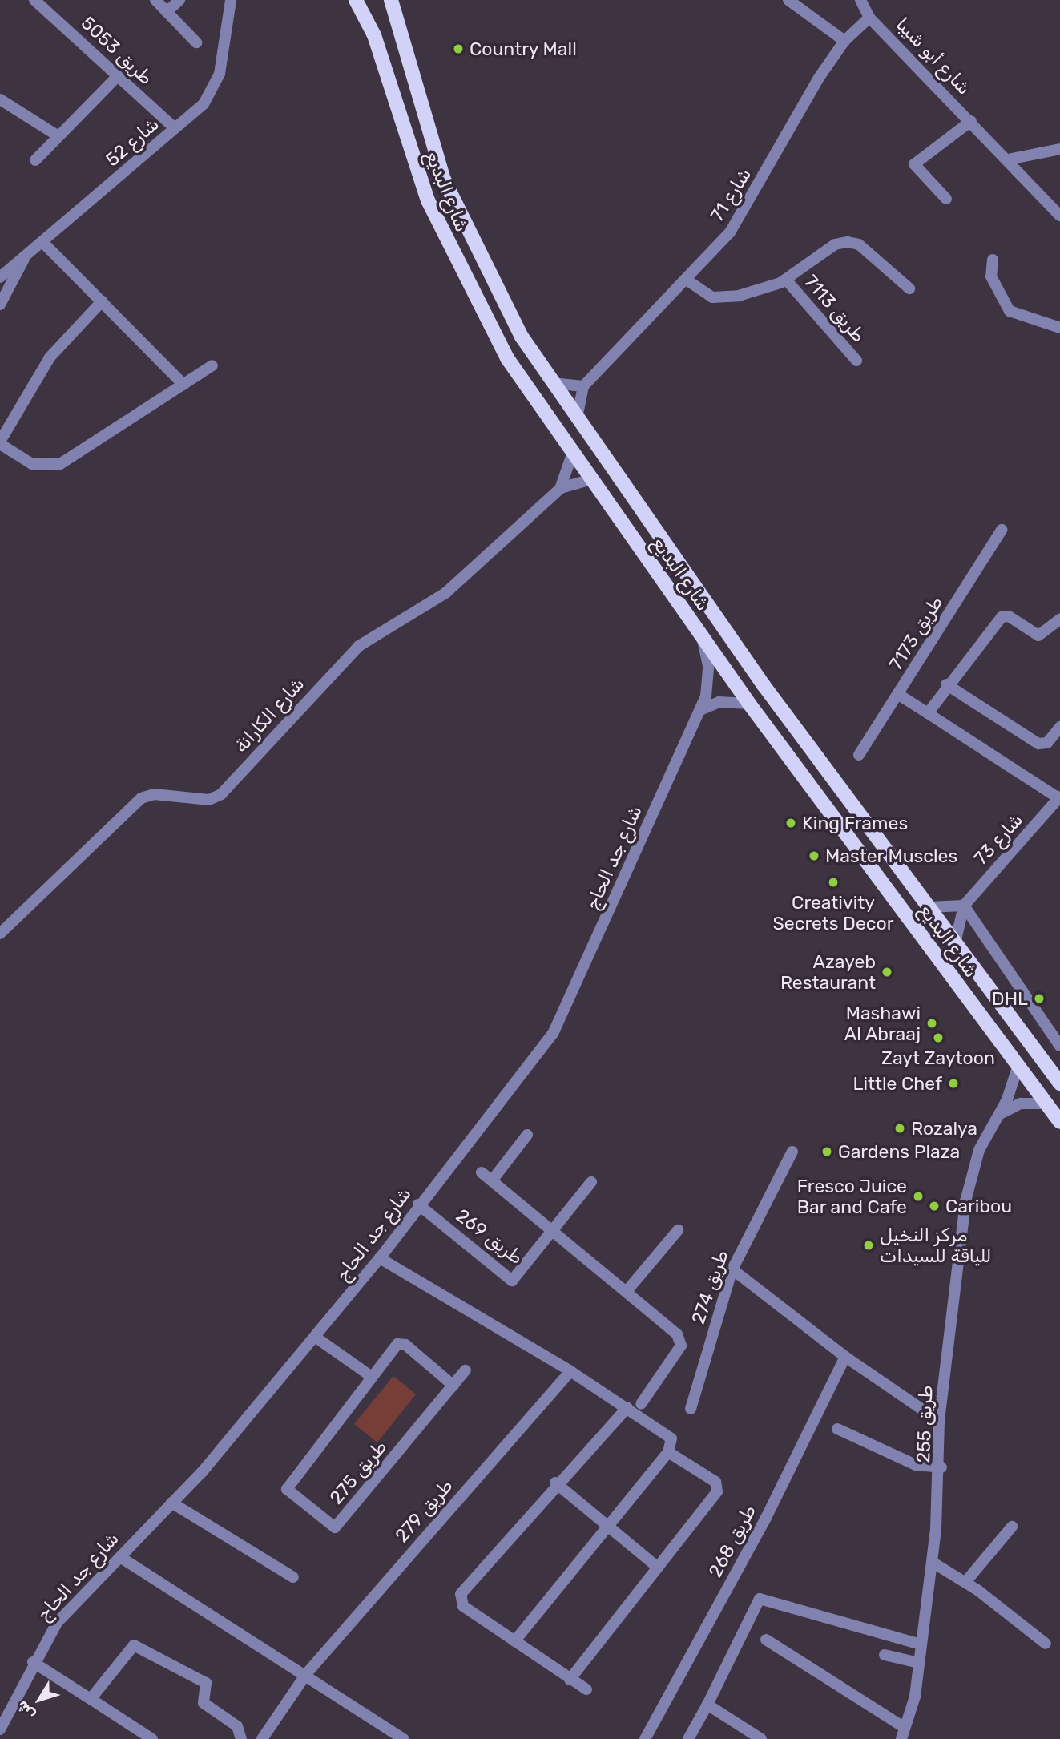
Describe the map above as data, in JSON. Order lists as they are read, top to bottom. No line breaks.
{"streets":{"main road":["شارع البديع"],"street":["طريق 5053","شارع أبو شيبا","شارع 52","شارع 71","طريق 7113","طريق 7173","شارع الكارانة","شارع 73","شارع جد الحاج","طريق 269","طريق 274","طريق 255","طريق 275","طريق 279","طريق 268"]},"crossings":[["طريق 5053","شارع 52"],["شارع أبو شيبا","شارع 71"],["شارع البديع","شارع الكارانة"],["شارع البديع","شارع 73"],["شارع البديع","شارع جد الحاج"],["شارع البديع","طريق 255"],["شارع 71","طريق 7113"],["شارع جد الحاج","طريق 269"]],"places":["Country Mall","King Frames","Master Muscles","Creativity Secrets Decor","Azayeb Restaurant","DHL","Mashawi Al Abraaj","Zayt Zaytoon","Little Chef","Rozalya","Gardens Plaza","Fresco Juice Bar and Cafe","Caribou","مركز النخيل للياقة للسيدات"],"north":"bottom left"}
